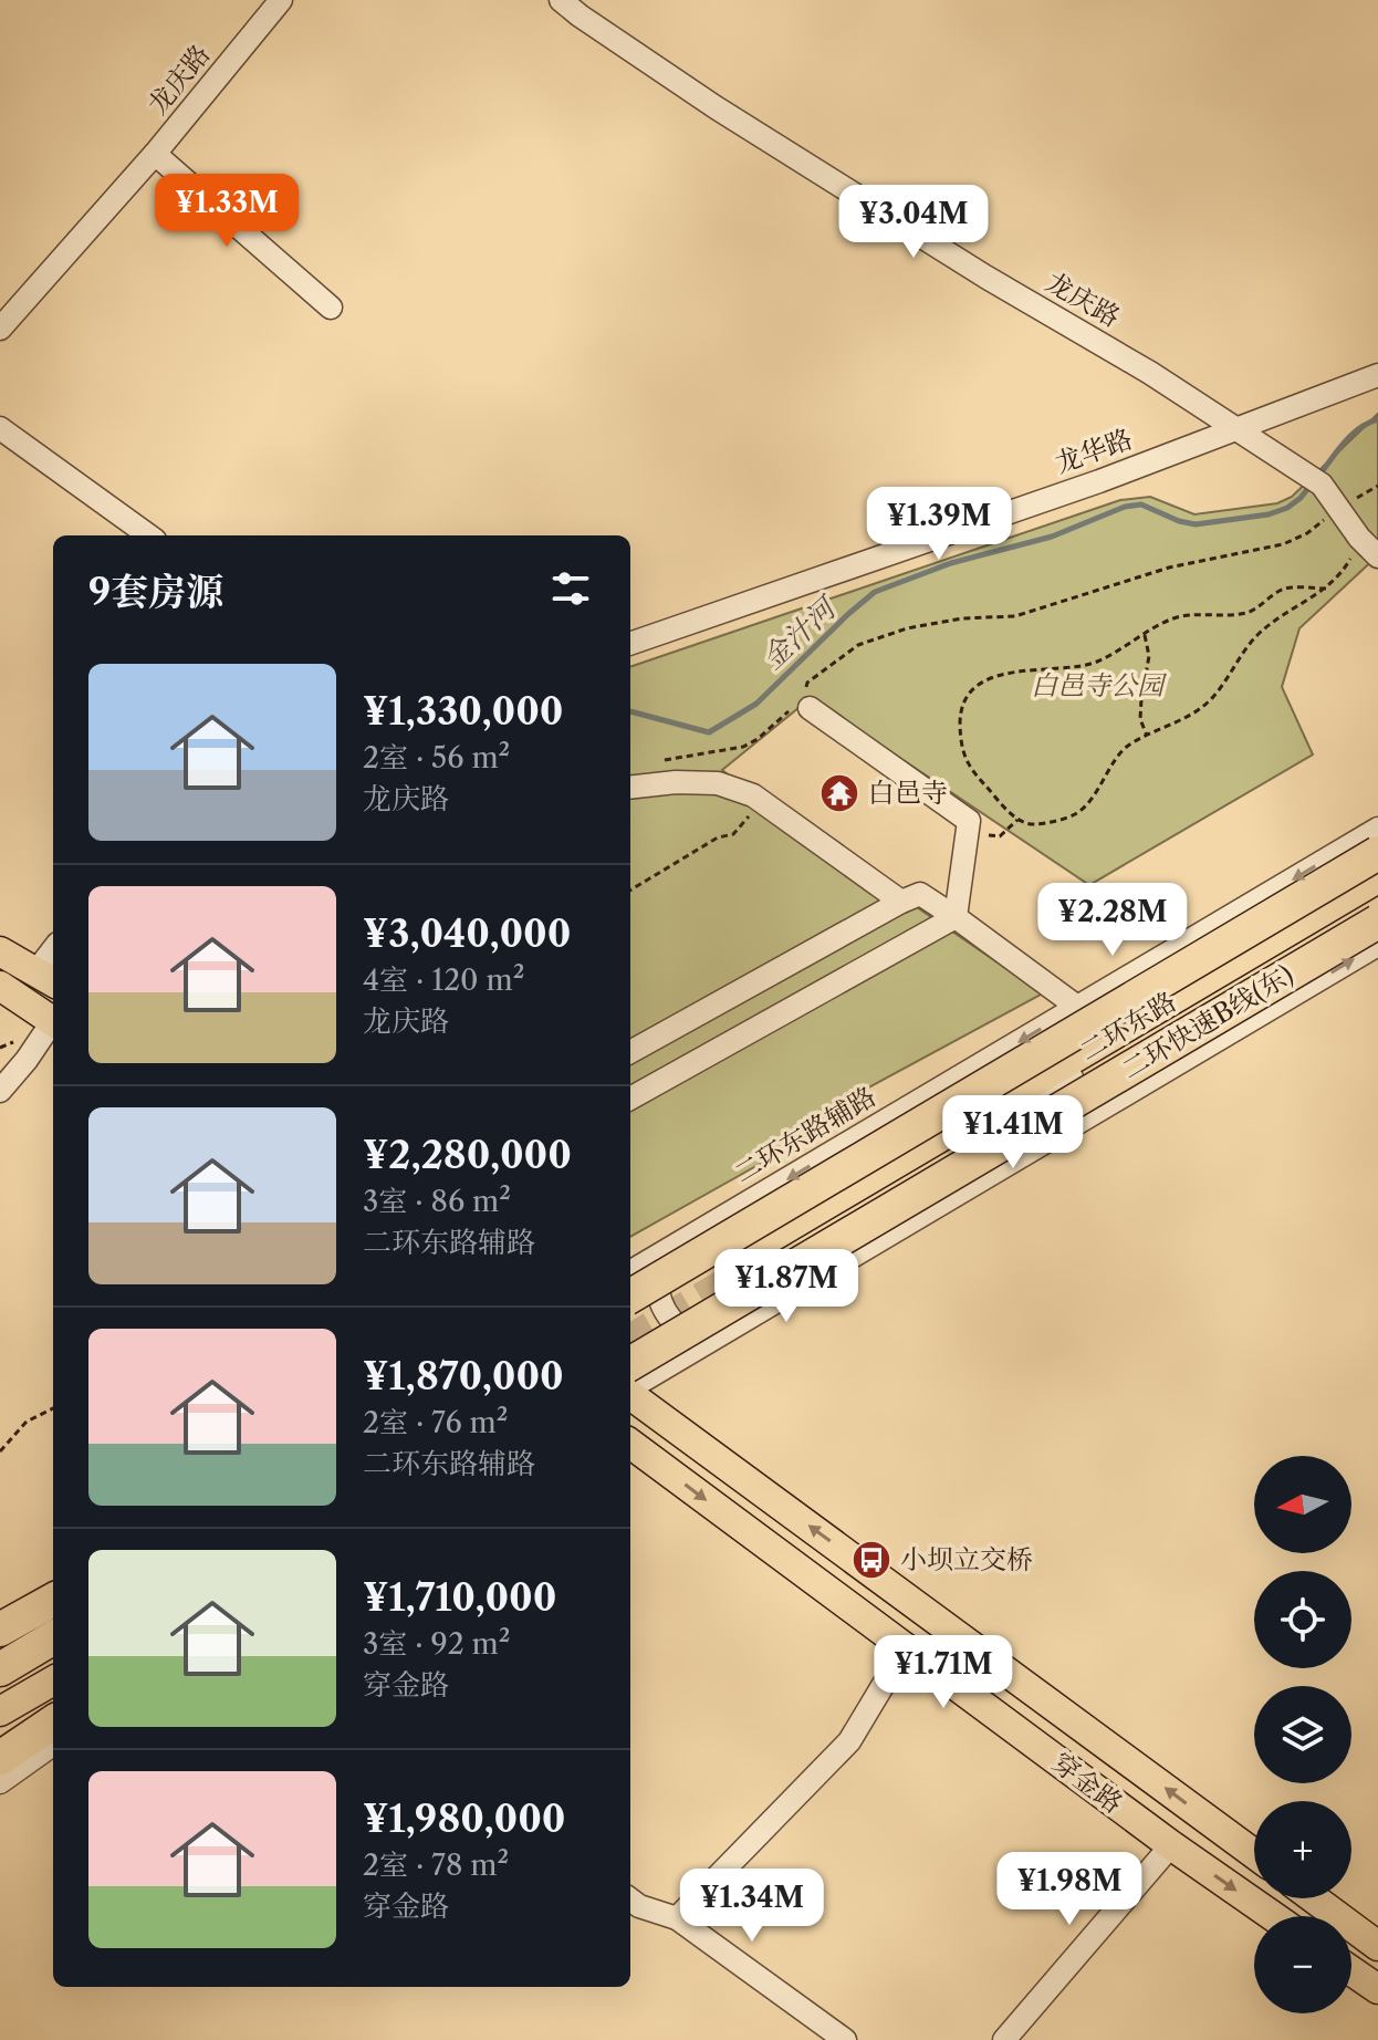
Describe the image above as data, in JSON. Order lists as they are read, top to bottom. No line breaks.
{"streets":{"highway":["二环快速B线(东)"],"main road":["二环东路","穿金路"],"street":["龙庆路","龙华路","二环东路辅路"]},"crossings":[["龙庆路","龙华路"]],"water":["金汁河"],"parks":["白邑寺公园"],"places":{"temple":["白邑寺"],"bus stop":["小坝立交桥"]},"north":"left","page":{"price":["¥1.33M","¥3.04M","¥1.39M","¥2.28M","¥1.41M","¥1.87M","¥1.71M","¥1.98M","¥1.34M"],"heading":"9套房源","list":[{"name":"¥1,330,000","note":"2室 · 56 m² · 龙庆路"},{"name":"¥3,040,000","note":"4室 · 120 m² · 龙庆路"},{"name":"¥2,280,000","note":"3室 · 86 m² · 二环东路辅路"},{"name":"¥1,870,000","note":"2室 · 76 m² · 二环东路辅路"},{"name":"¥1,710,000","note":"3室 · 92 m² · 穿金路"},{"name":"¥1,980,000","note":"2室 · 78 m² · 穿金路"}],"map_buttons":["+","−"]}}
